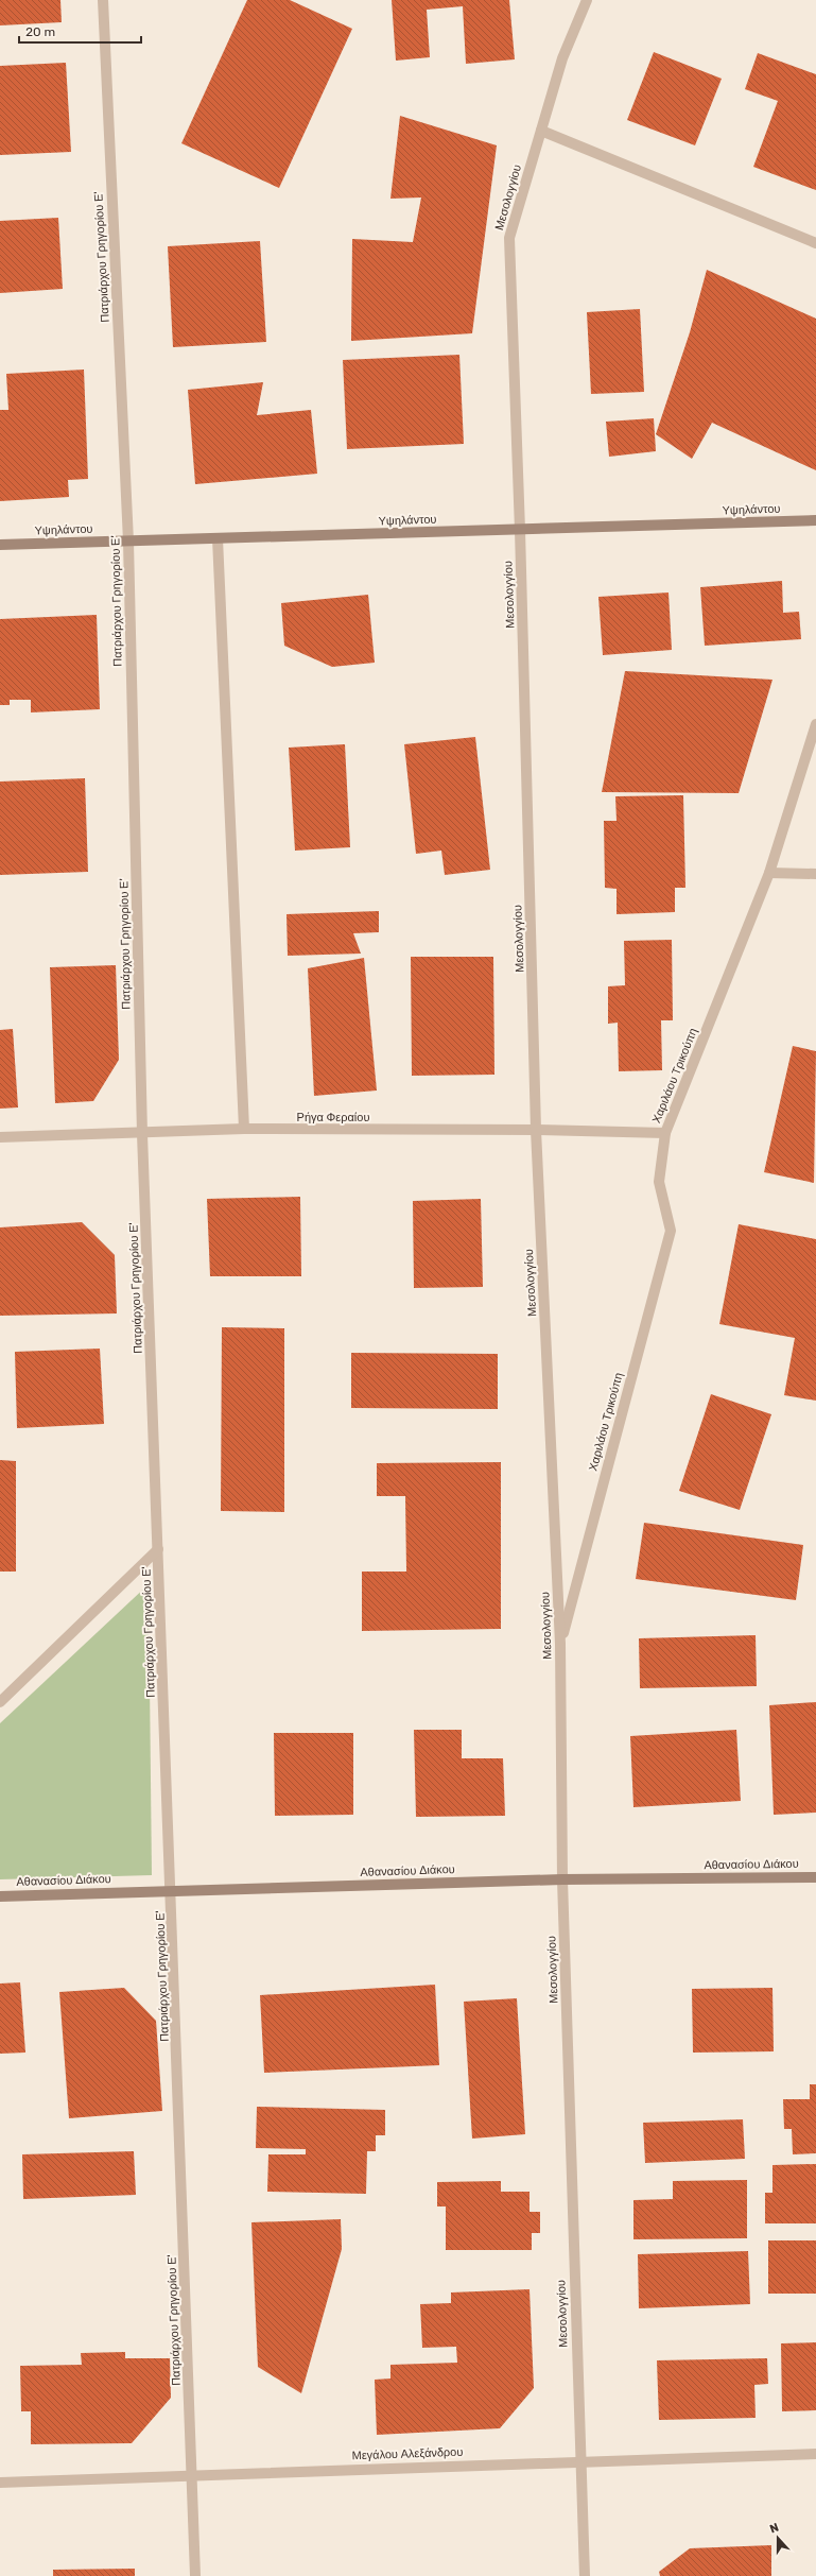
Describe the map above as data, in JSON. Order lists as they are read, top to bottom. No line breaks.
{"streets":{"street":["Μεσολογγίου","Πατριάρχου Γρηγορίου Ε'","Υψηλάντου","Χαριλάου Τρικούπη","Ρήγα Φεραίου","Αθανασίου Διάκου","Μεγάλου Αλεξάνδρου"]},"crossings":[["Μεσολογγίου","Υψηλάντου"],["Μεσολογγίου","Χαριλάου Τρικούπη"],["Μεσολογγίου","Ρήγα Φεραίου"],["Μεσολογγίου","Αθανασίου Διάκου"],["Μεσολογγίου","Μεγάλου Αλεξάνδρου"],["Πατριάρχου Γρηγορίου Ε'","Υψηλάντου"],["Πατριάρχου Γρηγορίου Ε'","Ρήγα Φεραίου"],["Πατριάρχου Γρηγορίου Ε'","Αθανασίου Διάκου"],["Πατριάρχου Γρηγορίου Ε'","Μεγάλου Αλεξάνδρου"],["Χαριλάου Τρικούπη","Ρήγα Φεραίου"]],"scale_bar":"20 m","north":"top"}
